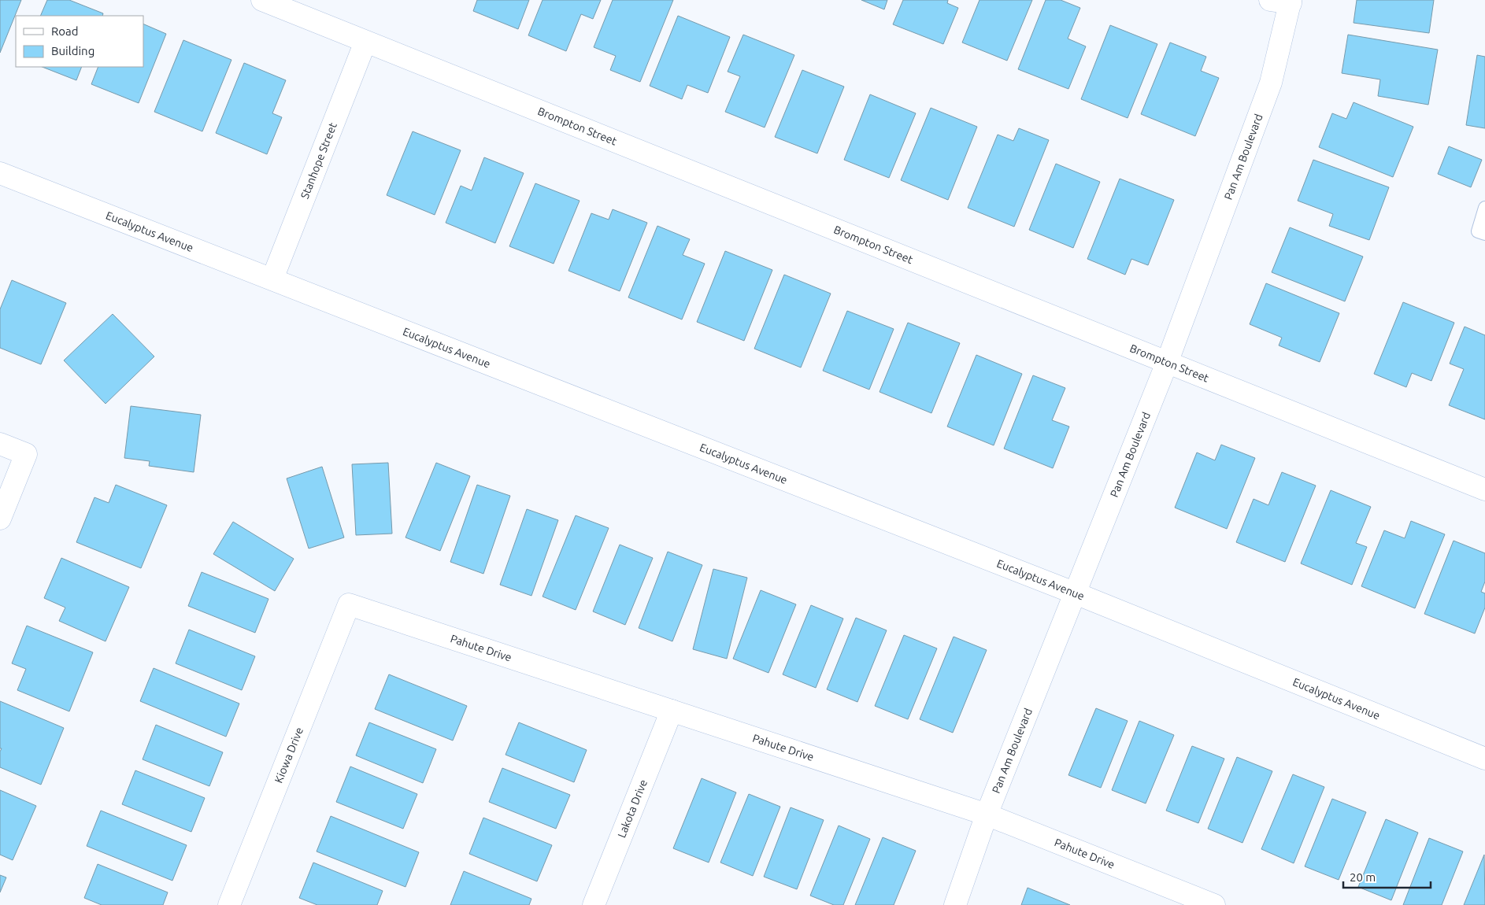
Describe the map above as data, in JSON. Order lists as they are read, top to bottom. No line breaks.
{"streets":{"street":["Brompton Street","Pan Am Boulevard","Stanhope Street","Eucalyptus Avenue","Pahute Drive","Kiowa Drive","Lakota Drive"]},"crossings":[["Brompton Street","Pan Am Boulevard"],["Brompton Street","Stanhope Street"],["Pan Am Boulevard","Eucalyptus Avenue"],["Pan Am Boulevard","Pahute Drive"],["Stanhope Street","Eucalyptus Avenue"],["Pahute Drive","Kiowa Drive"],["Pahute Drive","Lakota Drive"]],"legend":["Road","Building"],"scale_bar":"20 m"}
